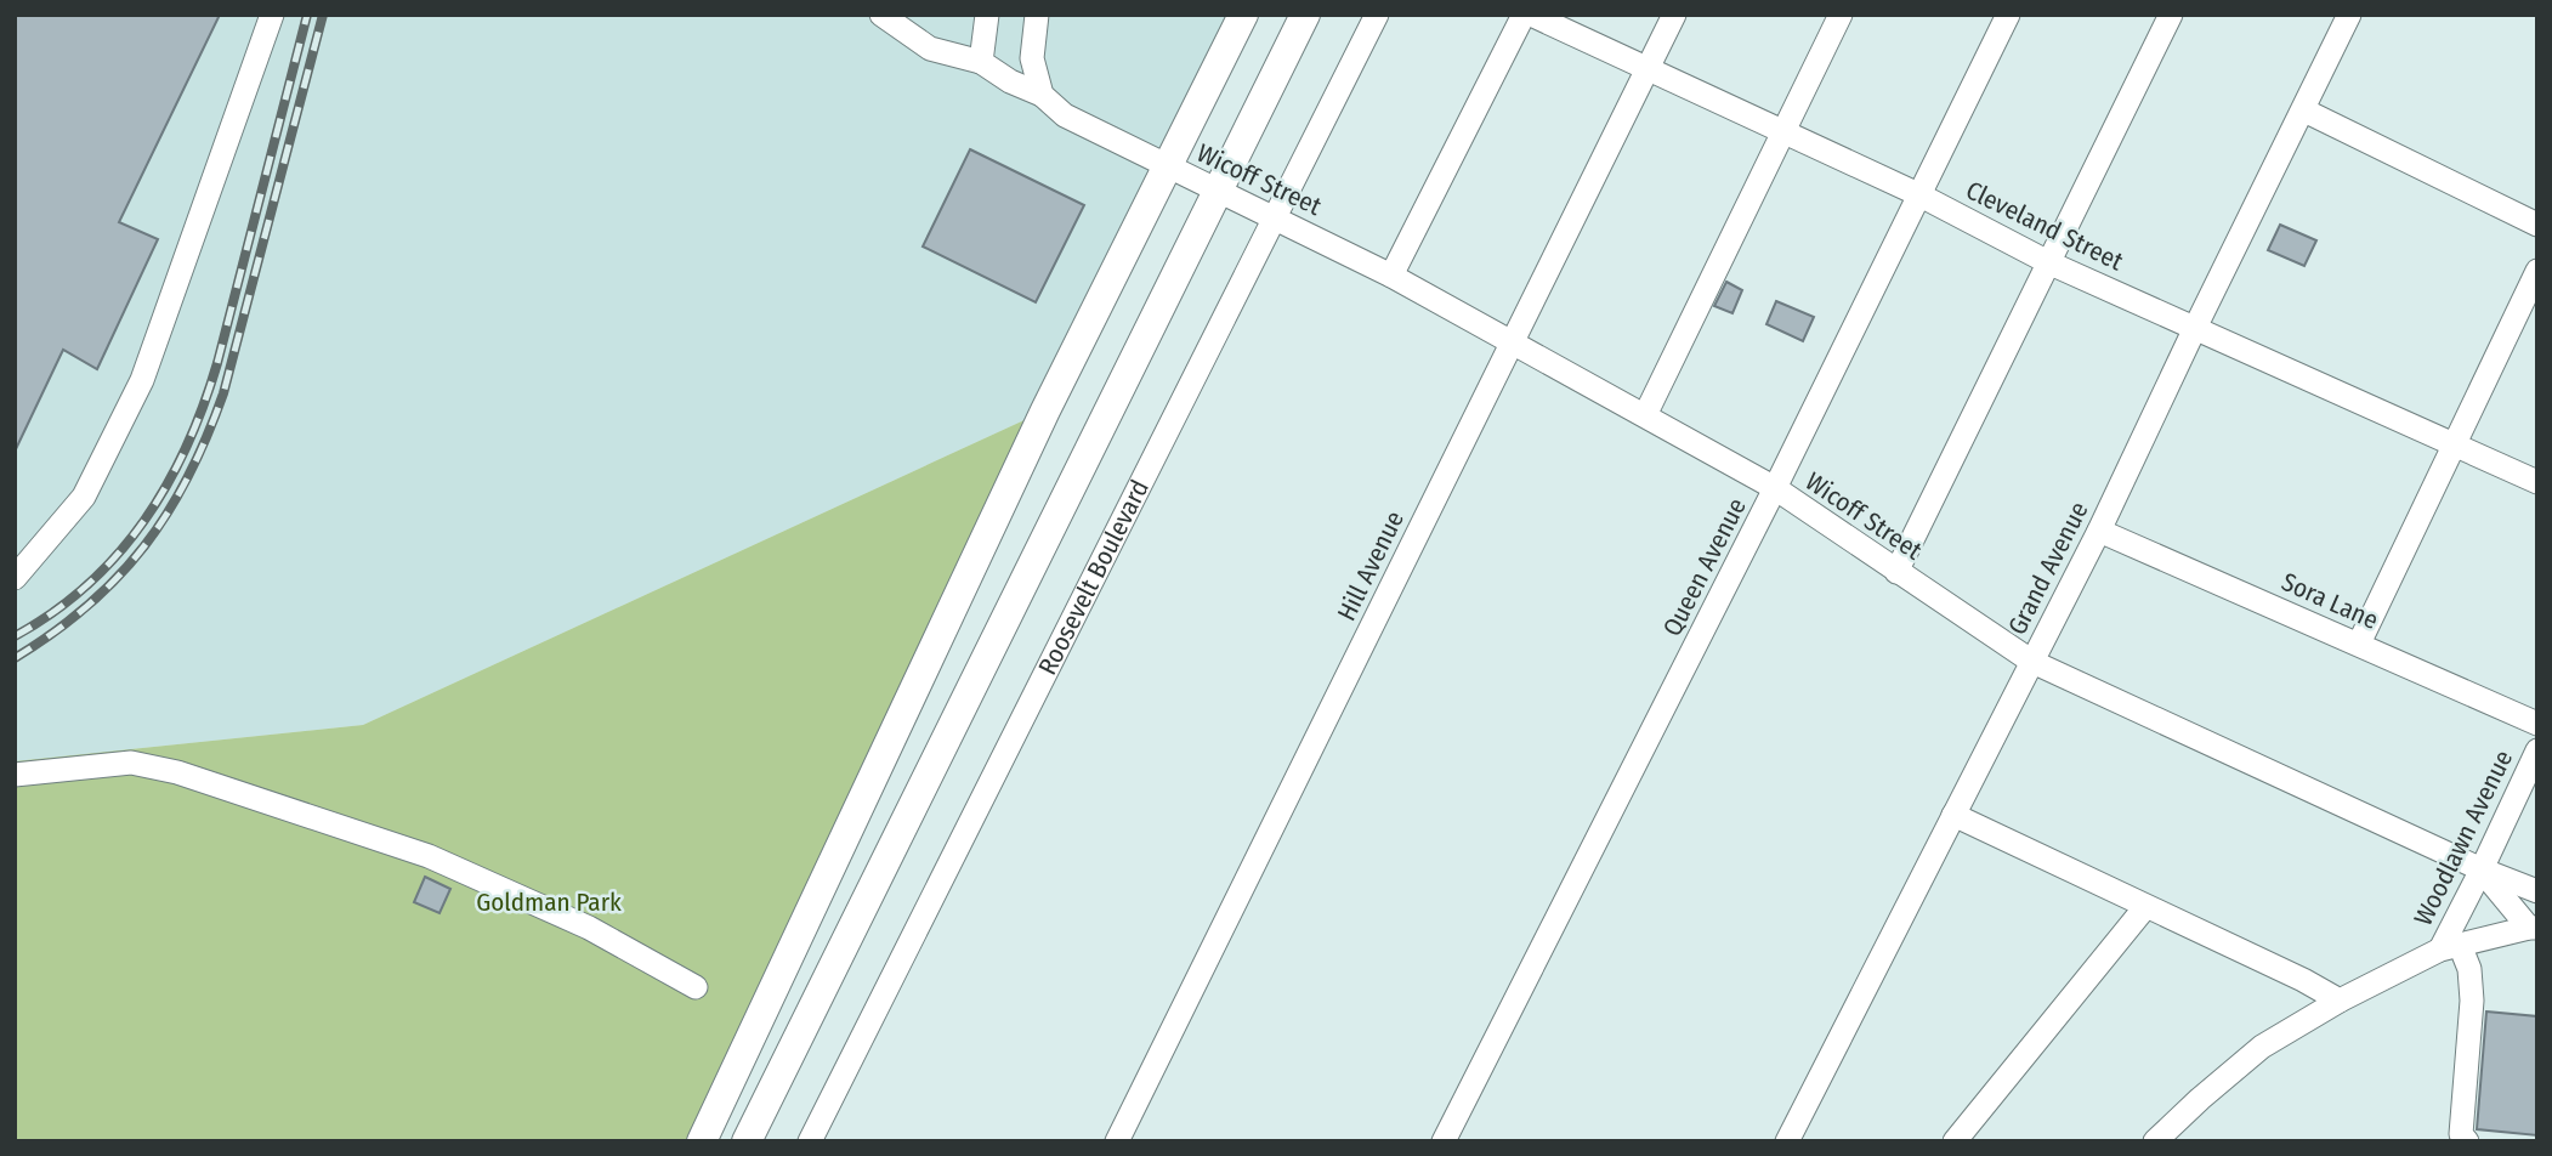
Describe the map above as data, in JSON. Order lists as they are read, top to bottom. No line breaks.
{"streets":{"street":["Wicoff Street","Cleveland Street","Hill Avenue","Queen Avenue","Grand Avenue","Roosevelt Boulevard","Sora Lane","Woodlawn Avenue"]},"crossings":[["Wicoff Street","Hill Avenue"],["Wicoff Street","Queen Avenue"],["Wicoff Street","Grand Avenue"],["Wicoff Street","Roosevelt Boulevard"],["Wicoff Street","Woodlawn Avenue"],["Cleveland Street","Hill Avenue"],["Cleveland Street","Queen Avenue"],["Cleveland Street","Grand Avenue"],["Grand Avenue","Sora Lane"]],"parks":["Goldman Park"]}
